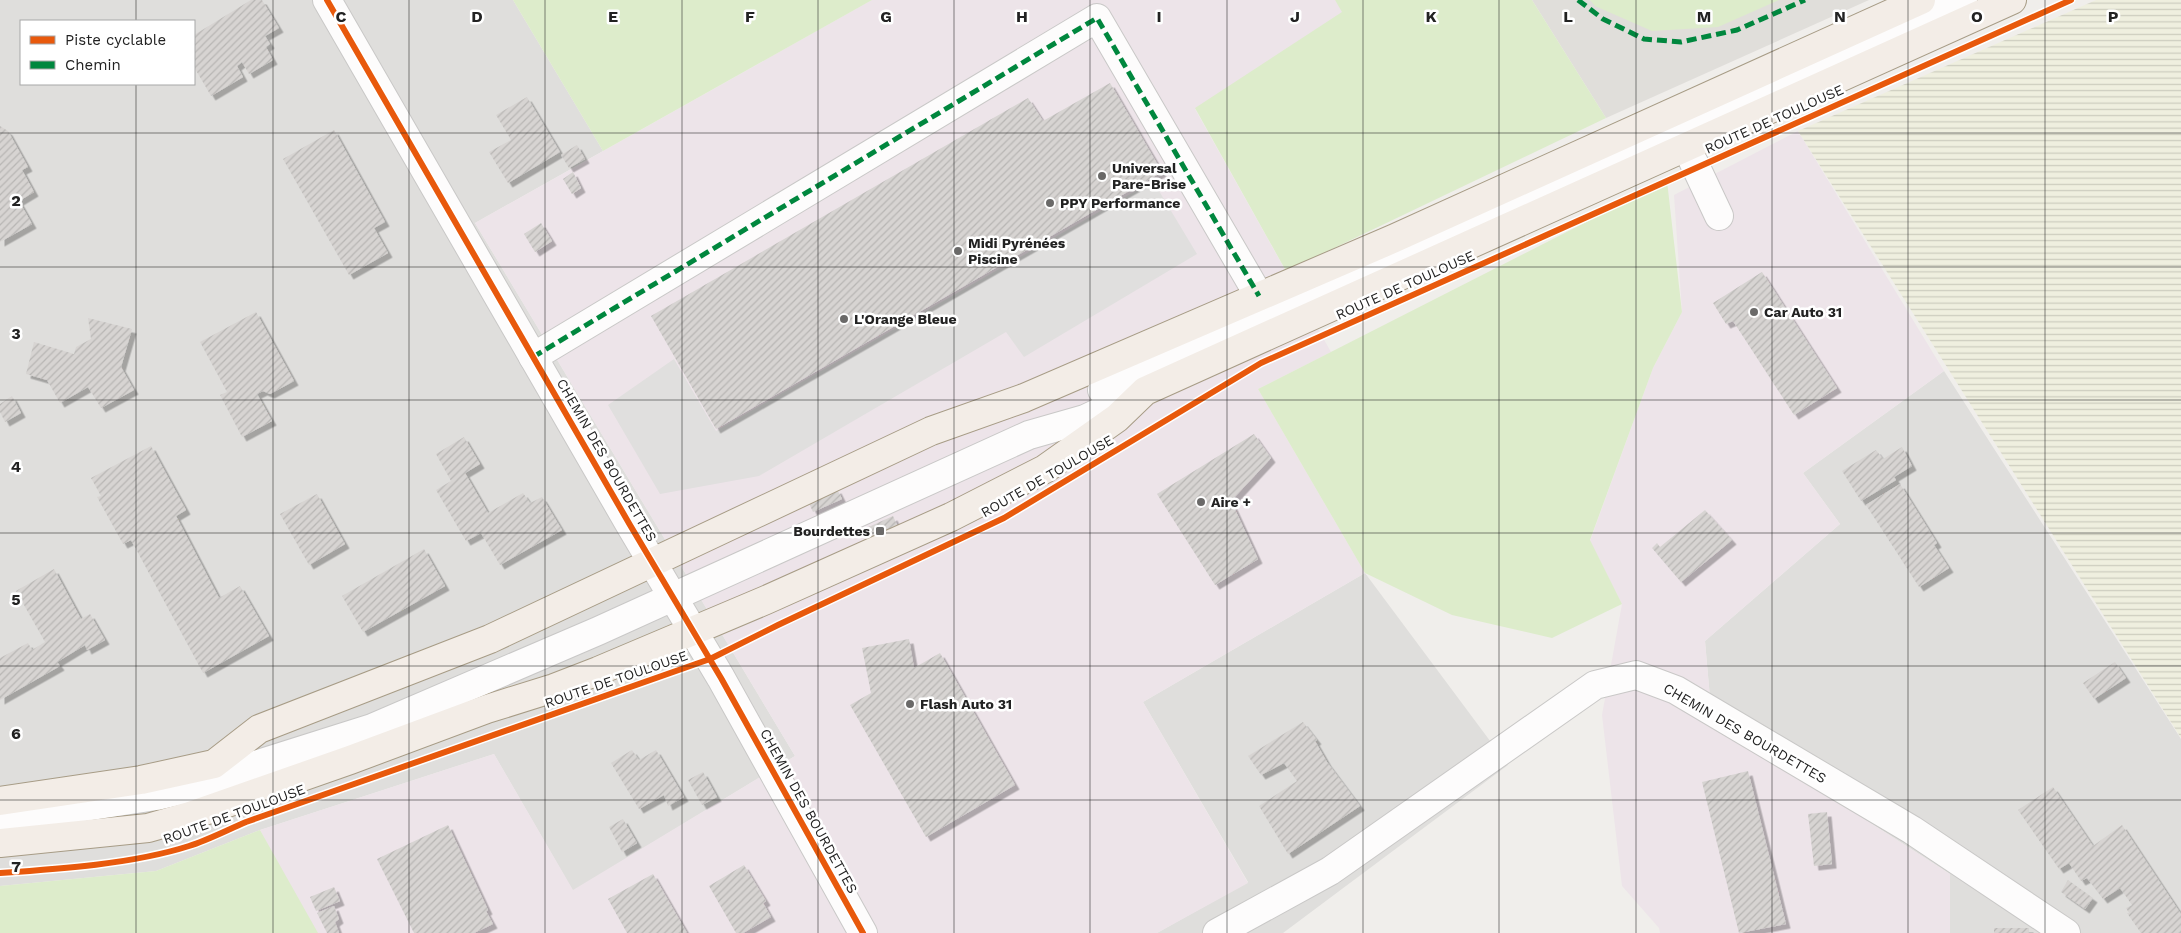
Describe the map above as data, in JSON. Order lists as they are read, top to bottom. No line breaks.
{"streets":{"main road":["ROUTE DE TOULOUSE"],"street":["CHEMIN DES BOURDETTES"]},"crossings":[["ROUTE DE TOULOUSE","CHEMIN DES BOURDETTES"]],"places":{"other":["Universal Pare-Brise","PPY Performance","Midi Pyrénées Piscine","Car Auto 31","L'Orange Bleue","Aire +","Flash Auto 31"],"transit":["Bourdettes"]},"legend":["Piste cyclable","Chemin"],"grid":{"columns":["C","D","E","F","G","H","I","J","K","L","M","N","O","P"],"rows":["2","3","4","5","6","7"]}}
